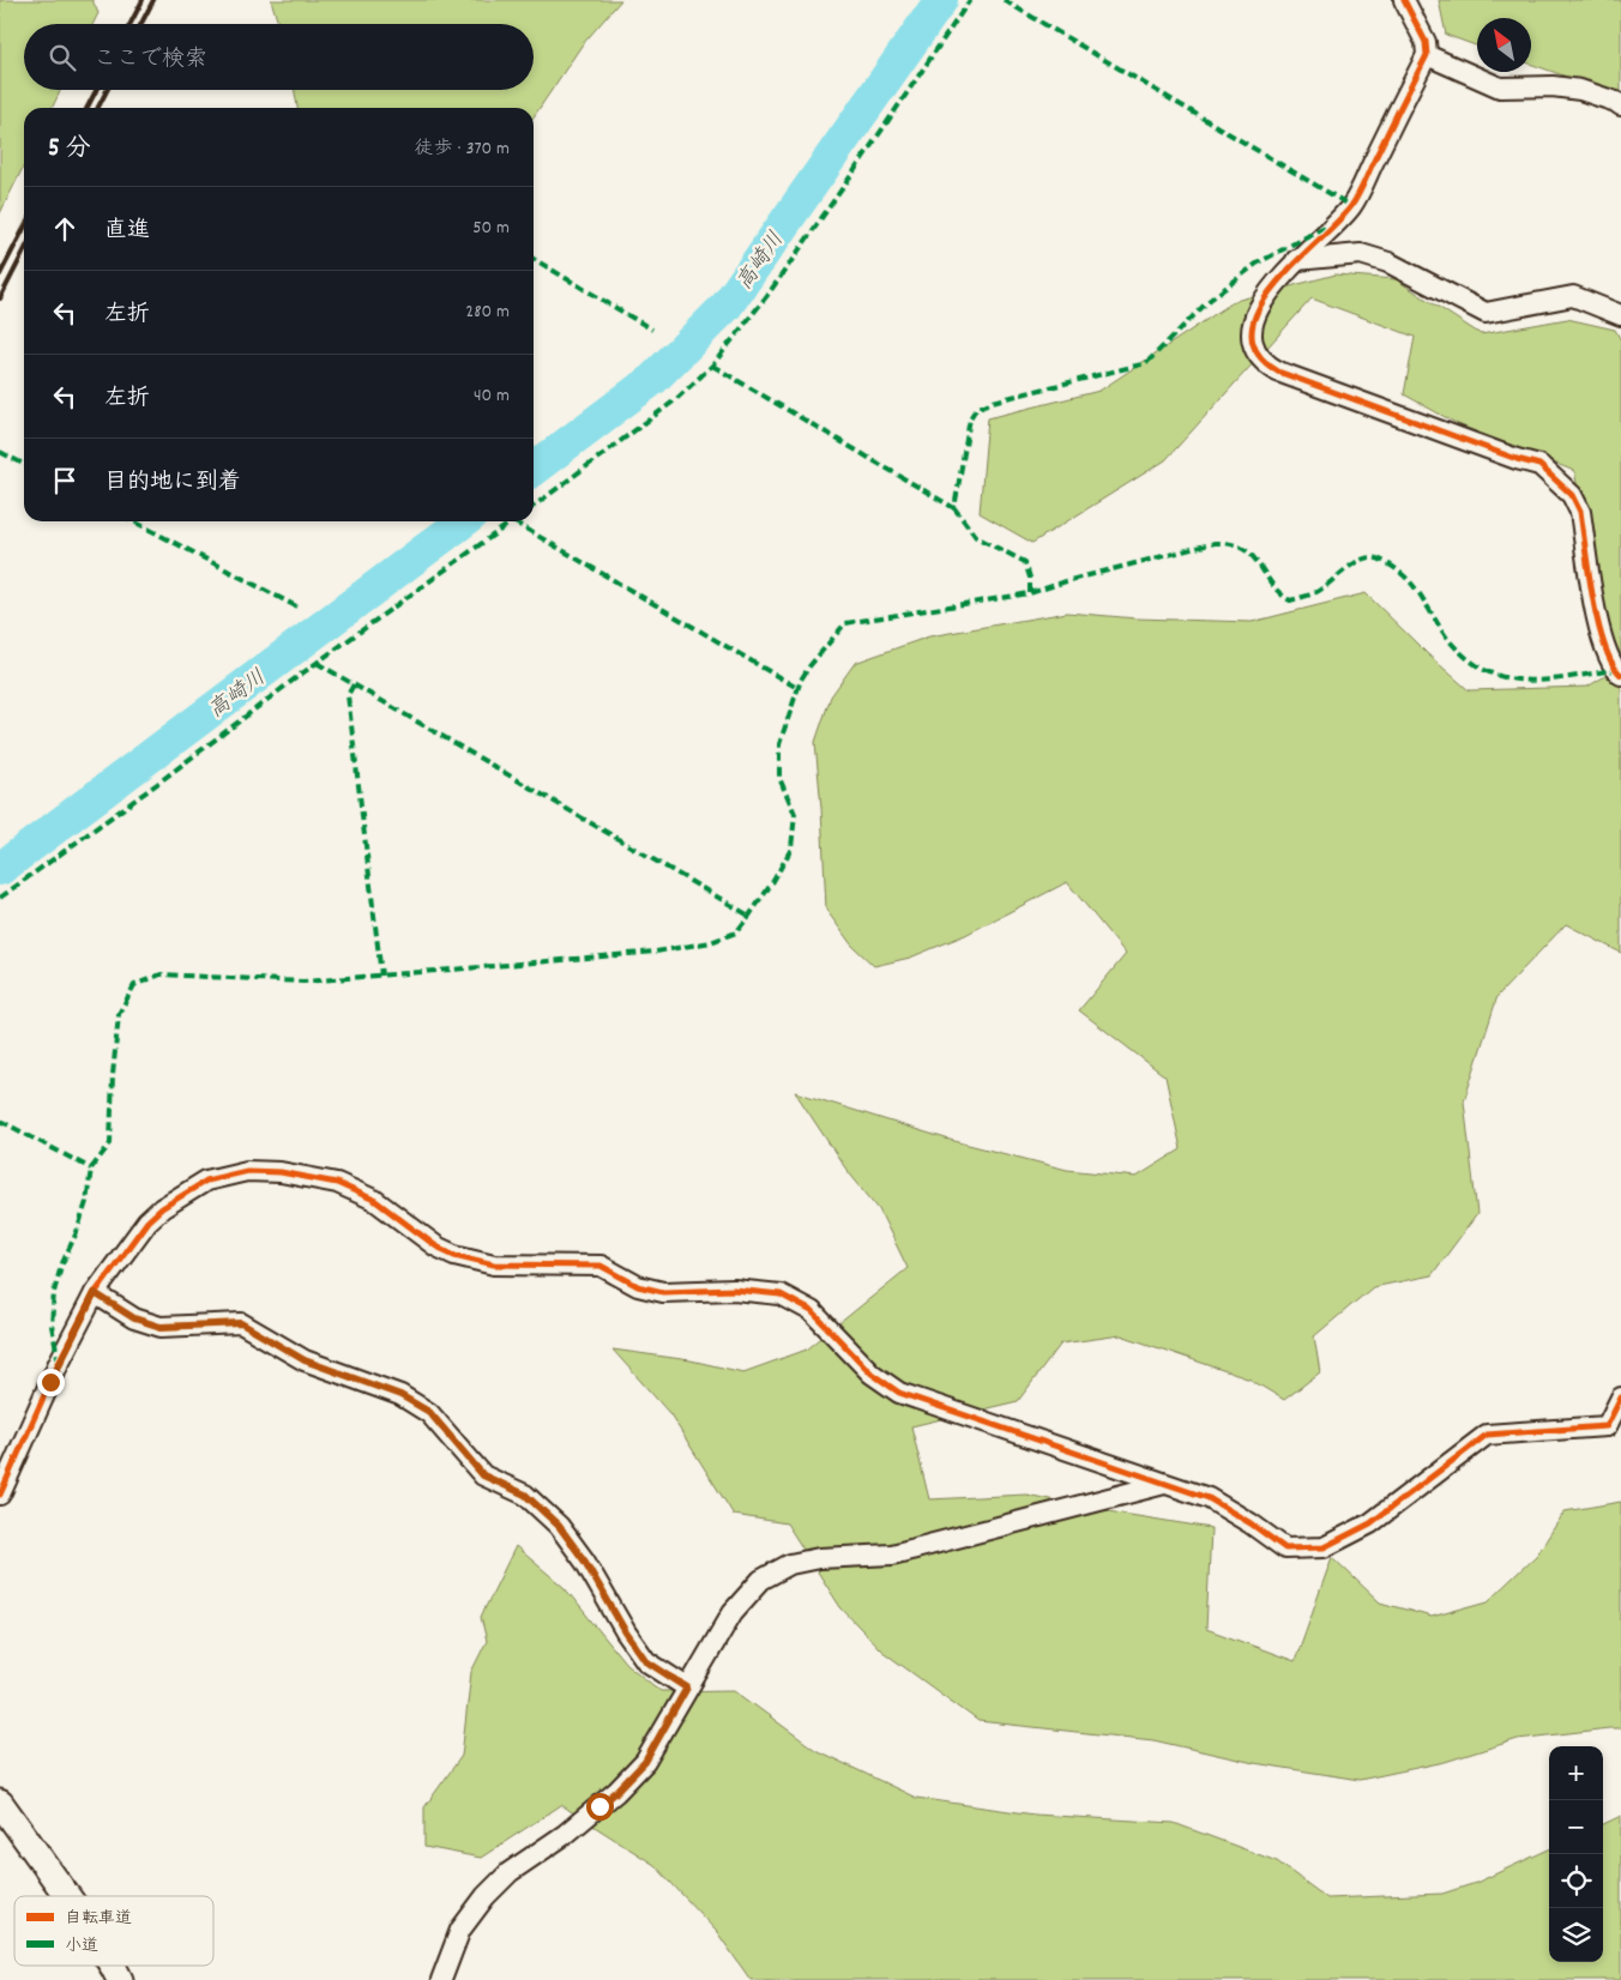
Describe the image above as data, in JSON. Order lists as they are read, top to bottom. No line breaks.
{"water":["高崎川"],"legend":["自転車道","小道"],"north":"top left","page":{"search":"ここで検索","heading":["5 分","徒歩 · 370 m"],"list":[["直進","50 m"],["左折","280 m"],["左折","40 m"],"目的地に到着"],"map_buttons":["+","−"]}}
